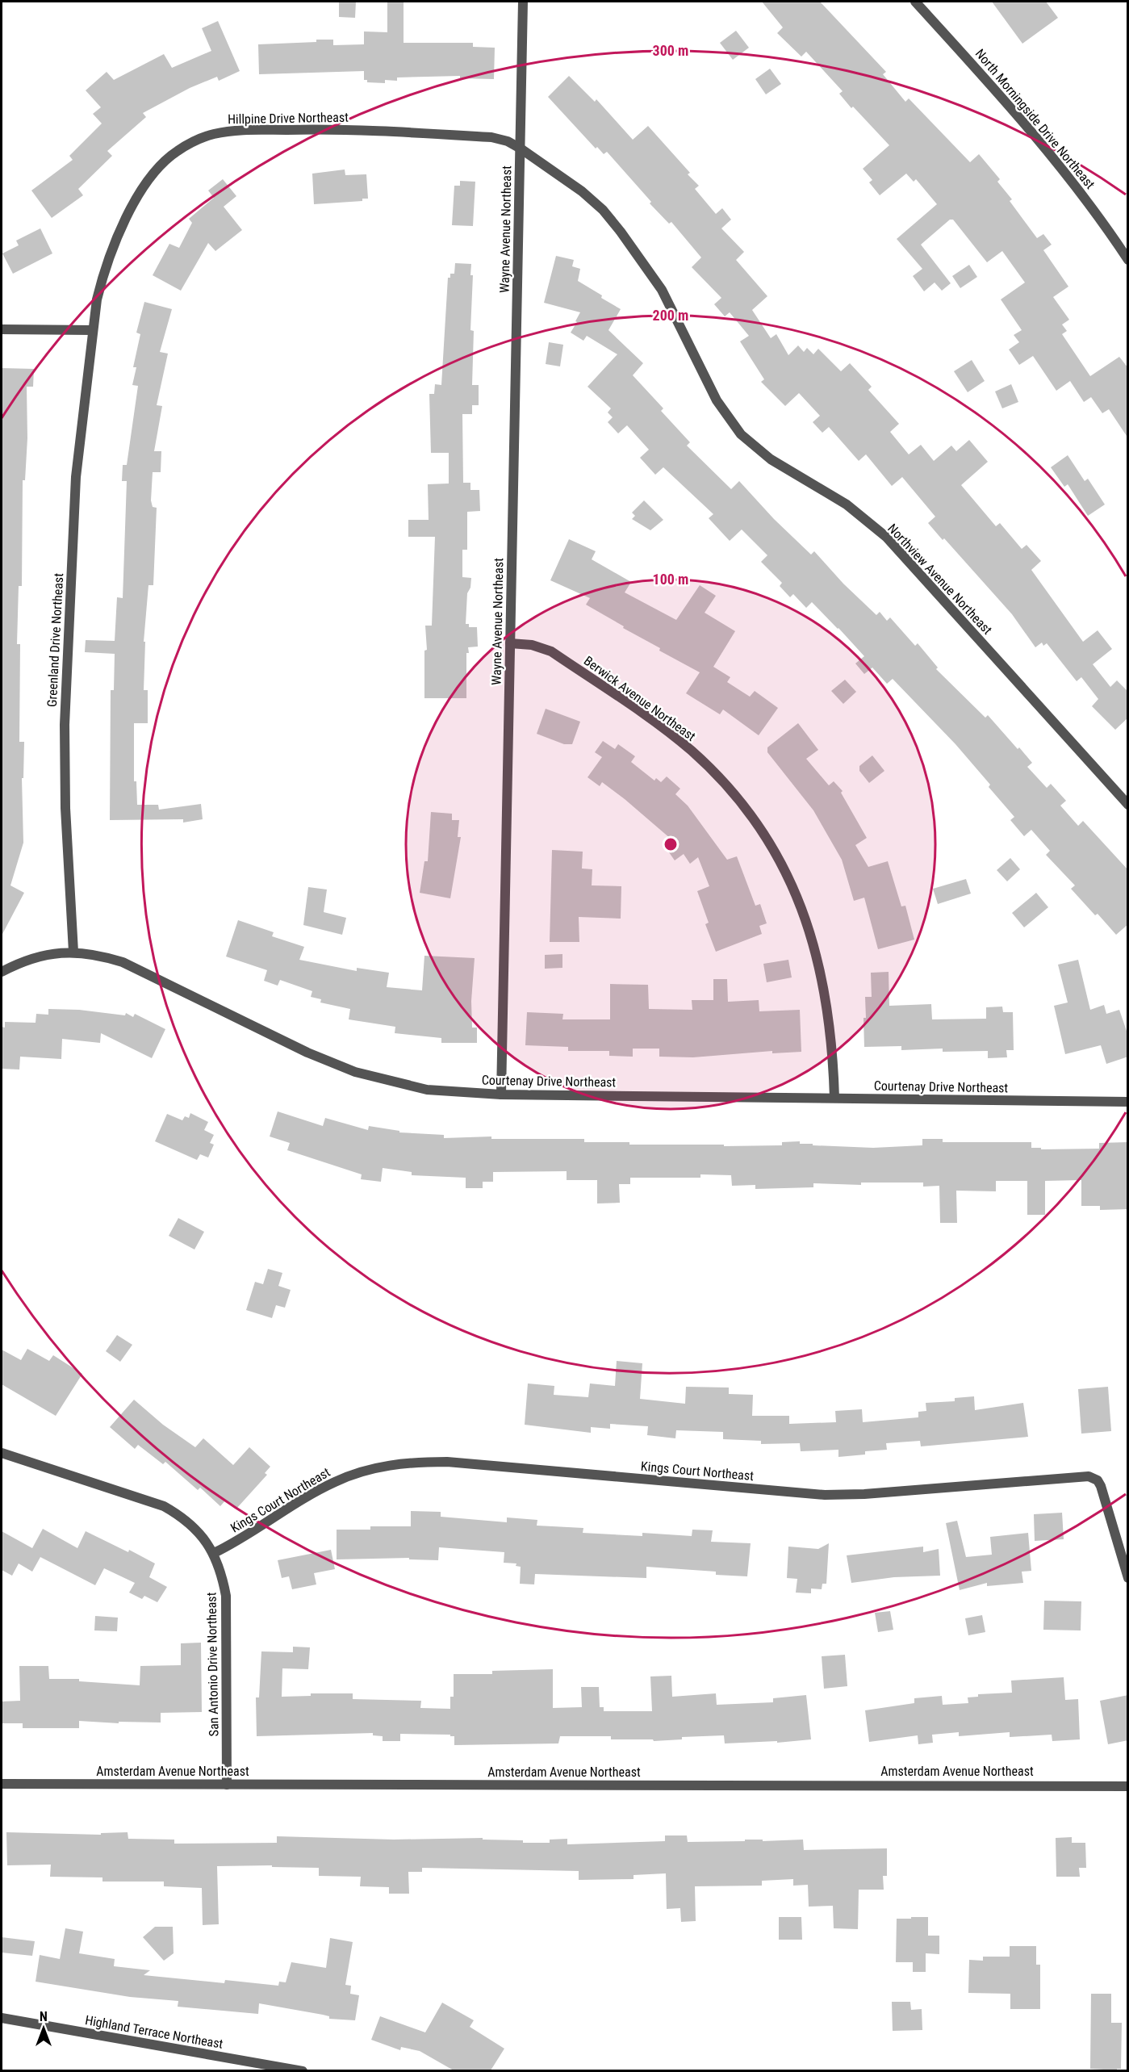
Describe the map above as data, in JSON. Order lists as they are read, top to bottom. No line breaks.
{"streets":{"street":["Hillpine Drive Northeast","North Morningside Drive Northeast","Wayne Avenue Northeast","Northview Avenue Northeast","Greenland Drive Northeast","Berwick Avenue Northeast","Courtenay Drive Northeast","Kings Court Northeast","San Antonio Drive Northeast","Amsterdam Avenue Northeast","Highland Terrace Northeast"]},"crossings":[["Hillpine Drive Northeast","Wayne Avenue Northeast"],["Hillpine Drive Northeast","Northview Avenue Northeast"],["Hillpine Drive Northeast","Greenland Drive Northeast"],["Wayne Avenue Northeast","Northview Avenue Northeast"],["Wayne Avenue Northeast","Berwick Avenue Northeast"],["Wayne Avenue Northeast","Courtenay Drive Northeast"],["Greenland Drive Northeast","Courtenay Drive Northeast"],["Berwick Avenue Northeast","Courtenay Drive Northeast"],["Kings Court Northeast","San Antonio Drive Northeast"],["San Antonio Drive Northeast","Amsterdam Avenue Northeast"]],"north":"top","rings":["300 m","200 m","100 m"]}
